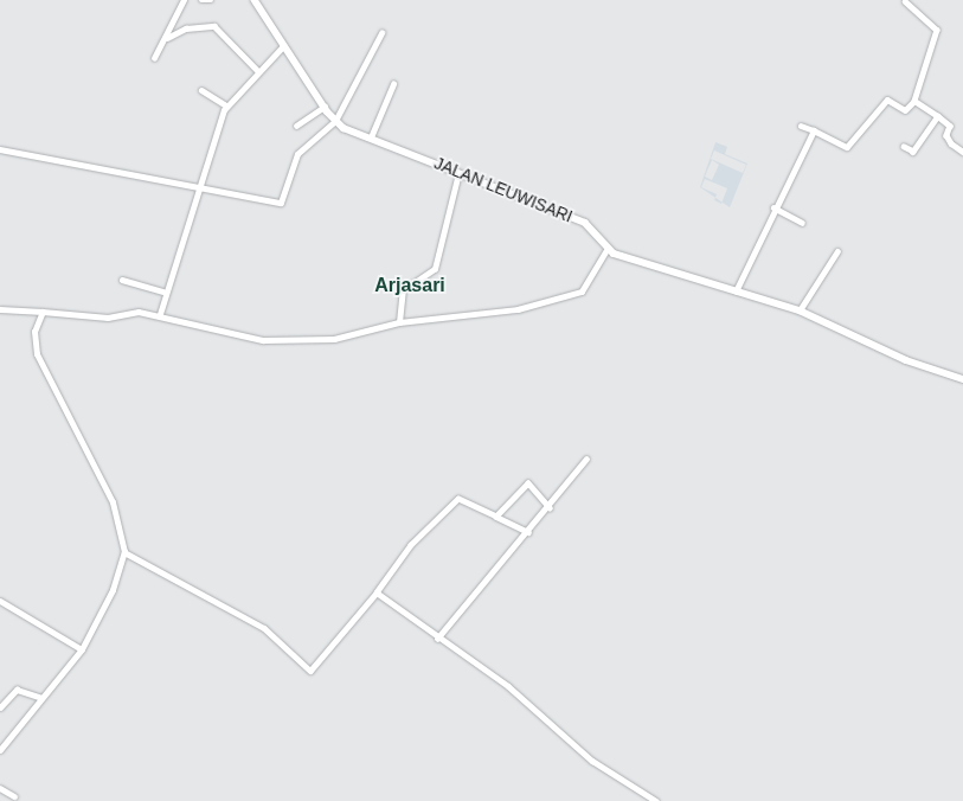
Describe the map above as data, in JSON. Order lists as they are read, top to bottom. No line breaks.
{"streets":{"main road":["JALAN LEUWISARI"]},"districts":["Arjasari"]}
